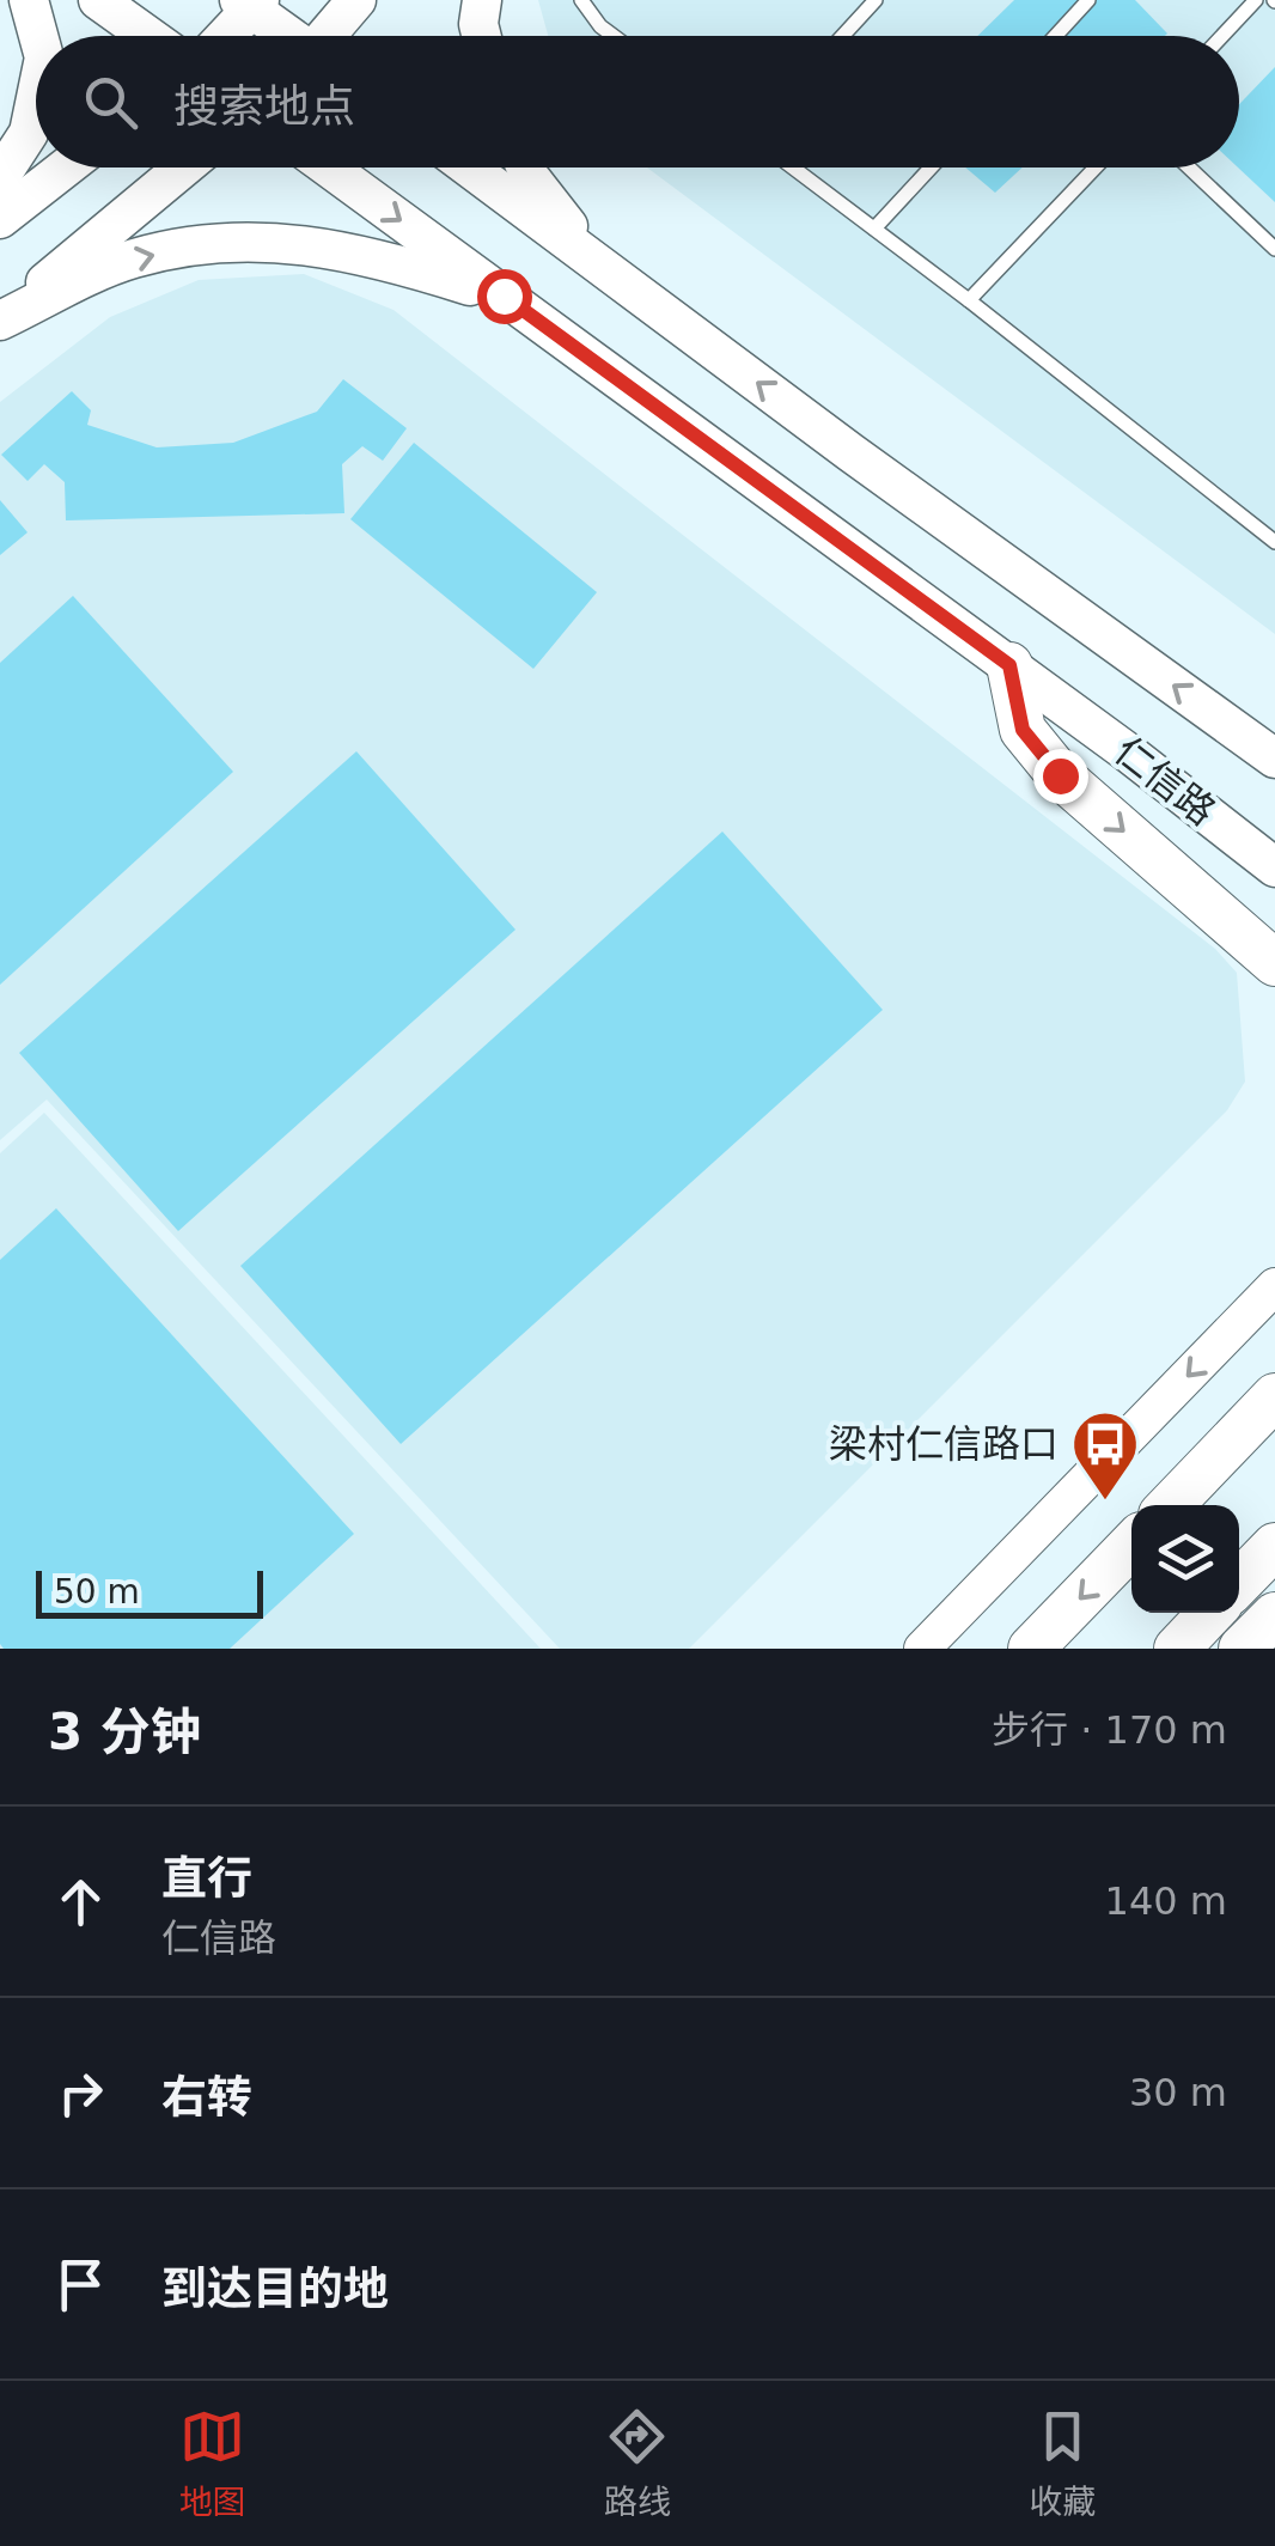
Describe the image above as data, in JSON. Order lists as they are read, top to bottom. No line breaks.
{"streets":{"main road":["仁信路"]},"places":{"bus stop":["梁村仁信路口"]},"scale_bar":"50 m","page":{"search":"搜索地点","scale":"50 m","heading":["3 分钟","步行 · 170 m"],"list":[["直行","仁信路","140 m"],["右转","30 m"],"到达目的地"],"nav":["地图","路线","收藏"]}}
